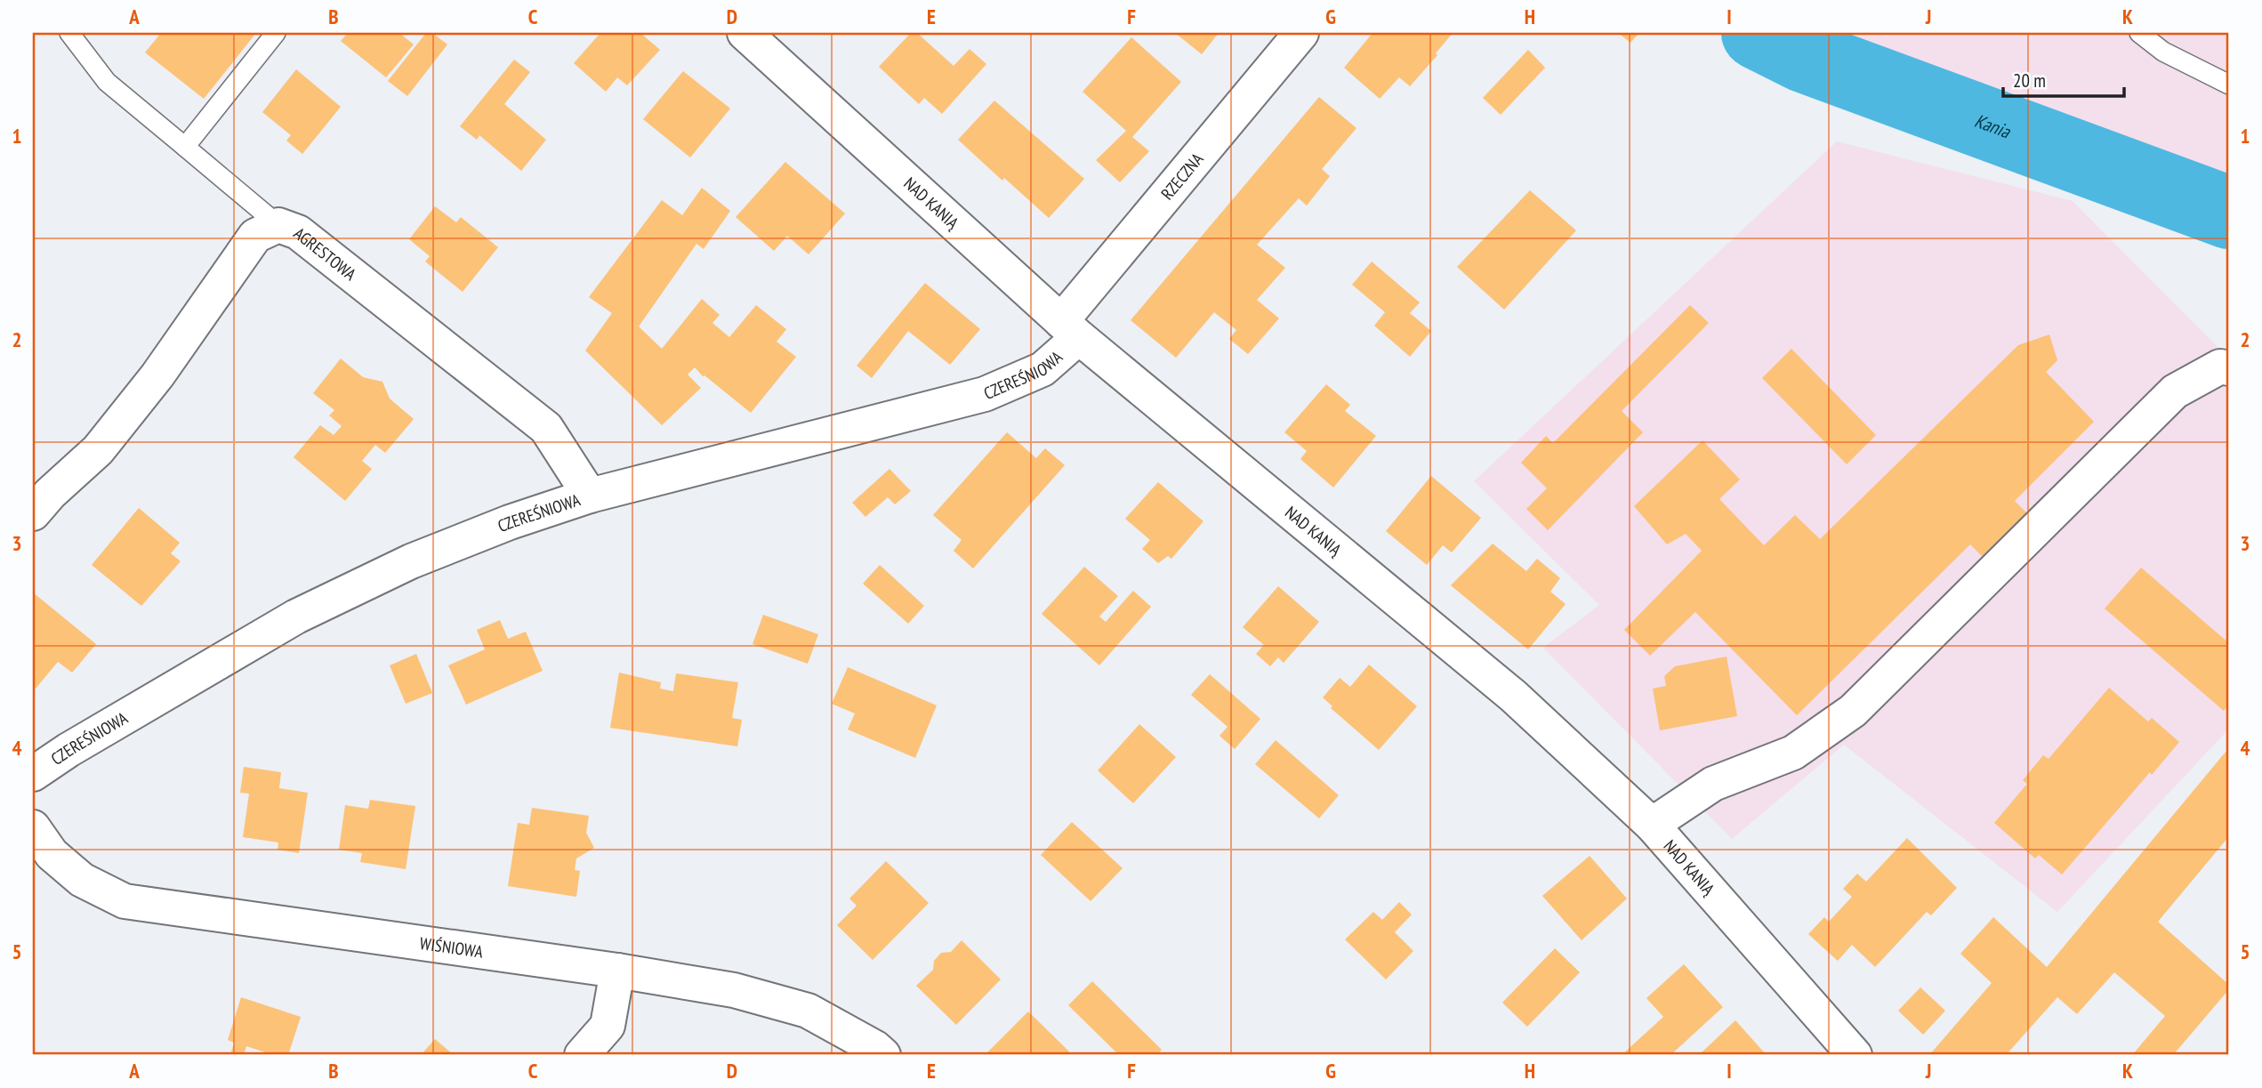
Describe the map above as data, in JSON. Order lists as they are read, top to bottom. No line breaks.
{"streets":{"street":["RZECZNA","NAD KANIĄ","AGRESTOWA","CZEREŚNIOWA","WIŚNIOWA"]},"crossings":[["RZECZNA","NAD KANIĄ"],["RZECZNA","CZEREŚNIOWA"],["NAD KANIĄ","CZEREŚNIOWA"],["AGRESTOWA","CZEREŚNIOWA"]],"water":["Kania"],"scale_bar":"20 m","grid":{"columns":["A","B","C","D","E","F","G","H","I","J","K"],"rows":["1","2","3","4","5"]}}
